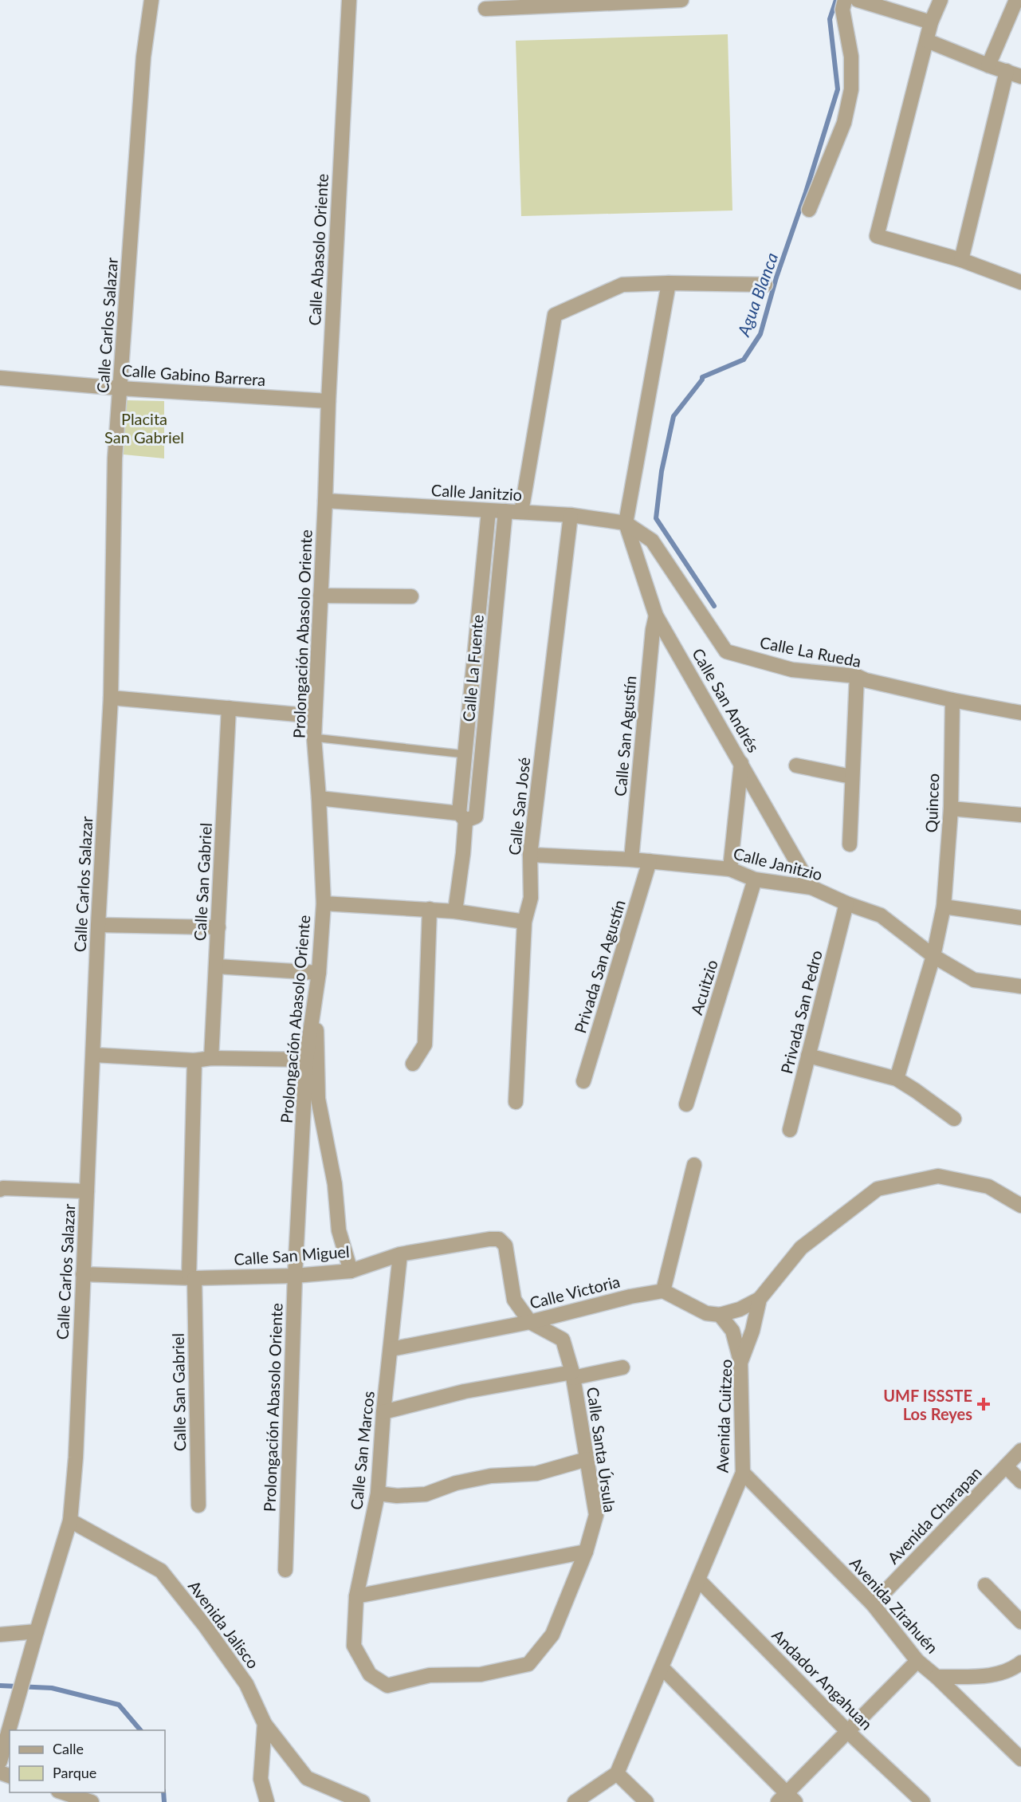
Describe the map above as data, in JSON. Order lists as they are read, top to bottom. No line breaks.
{"streets":{"street":["Calle Abasolo Oriente","Calle Carlos Salazar","Calle Gabino Barrera","Calle Janitzio","Prolongación Abasolo Oriente","Calle La Rueda","Calle La Fuente","Calle San Andrés","Calle San Agustín","Quinceo","Calle San José","Calle San Gabriel","Privada San Agustín","Acuitzio","Privada San Pedro","Calle San Miguel","Calle Victoria","Avenida Cuitzeo","Calle Santa Úrsula","Calle San Marcos","Avenida Charapan","Avenida Zirahuén","Avenida Jalisco","Andador Angahuan"]},"crossings":[["Calle Abasolo Oriente","Calle Gabino Barrera"],["Calle Abasolo Oriente","Calle Janitzio"],["Calle Abasolo Oriente","Prolongación Abasolo Oriente"],["Calle Carlos Salazar","Calle Gabino Barrera"],["Calle Carlos Salazar","Calle San Miguel"],["Calle Carlos Salazar","Avenida Jalisco"],["Calle Janitzio","Prolongación Abasolo Oriente"],["Calle Janitzio","Calle La Rueda"],["Calle Janitzio","Calle La Fuente"],["Calle Janitzio","Calle San Andrés"],["Calle Janitzio","Calle San Agustín"],["Calle Janitzio","Quinceo"],["Calle Janitzio","Calle San José"],["Calle Janitzio","Privada San Agustín"],["Calle Janitzio","Acuitzio"],["Calle Janitzio","Privada San Pedro"],["Prolongación Abasolo Oriente","Calle San Miguel"],["Calle La Rueda","Calle San Andrés"],["Calle La Rueda","Quinceo"],["Calle San Andrés","Calle San Agustín"],["Calle San Gabriel","Calle San Miguel"],["Calle San Miguel","Calle Victoria"],["Calle San Miguel","Calle Santa Úrsula"],["Calle San Miguel","Calle San Marcos"],["Calle Victoria","Calle Santa Úrsula"],["Calle Victoria","Calle San Marcos"],["Avenida Cuitzeo","Avenida Zirahuén"],["Avenida Cuitzeo","Andador Angahuan"],["Calle Santa Úrsula","Calle San Marcos"],["Avenida Charapan","Avenida Zirahuén"]],"water":["Agua Blanca"],"parks":["Placita San Gabriel"],"places":{"health":["UMF ISSSTE Los Reyes"]},"legend":["Calle","Parque"]}
